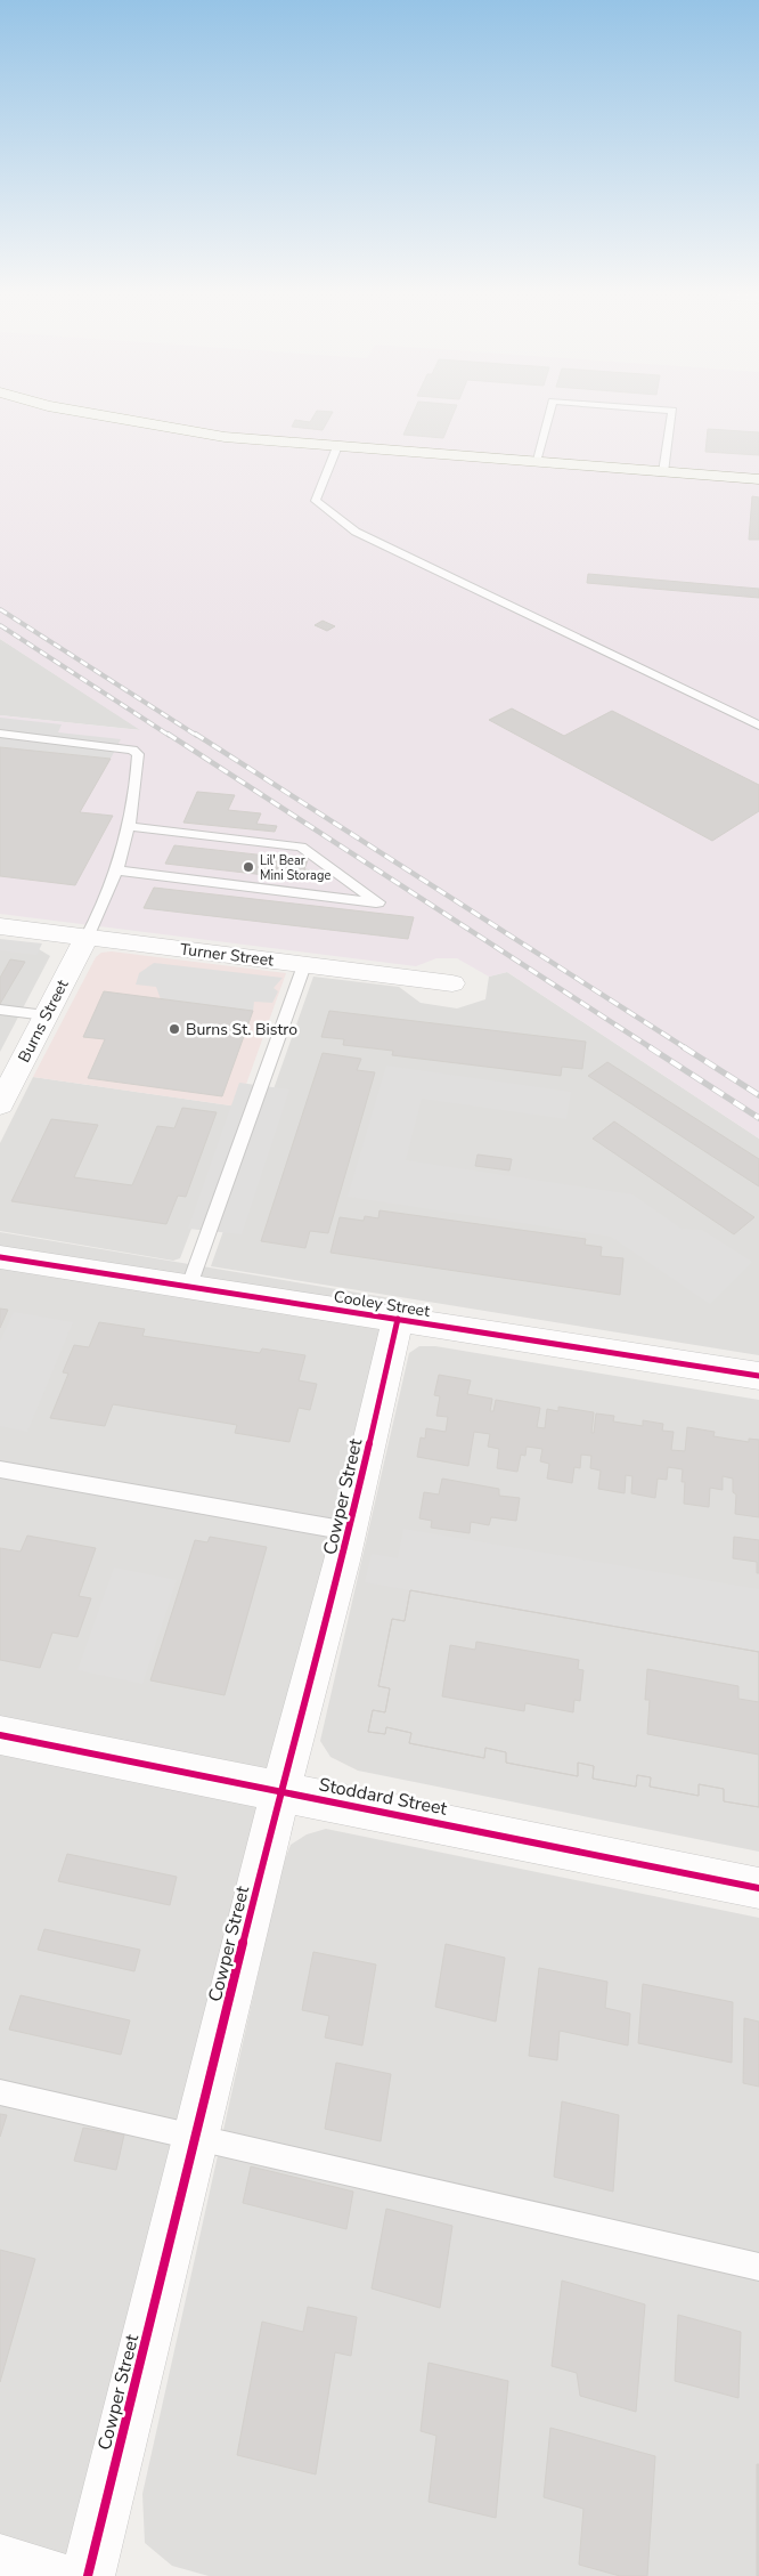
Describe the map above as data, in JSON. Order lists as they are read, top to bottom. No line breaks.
{"streets":{"street":["Turner Street","Burns Street","Cooley Street","Cowper Street","Stoddard Street"]},"crossings":[["Turner Street","Burns Street"],["Cooley Street","Cowper Street"],["Cowper Street","Stoddard Street"]],"places":["Lil' Bear Mini Storage","Burns St. Bistro"]}
